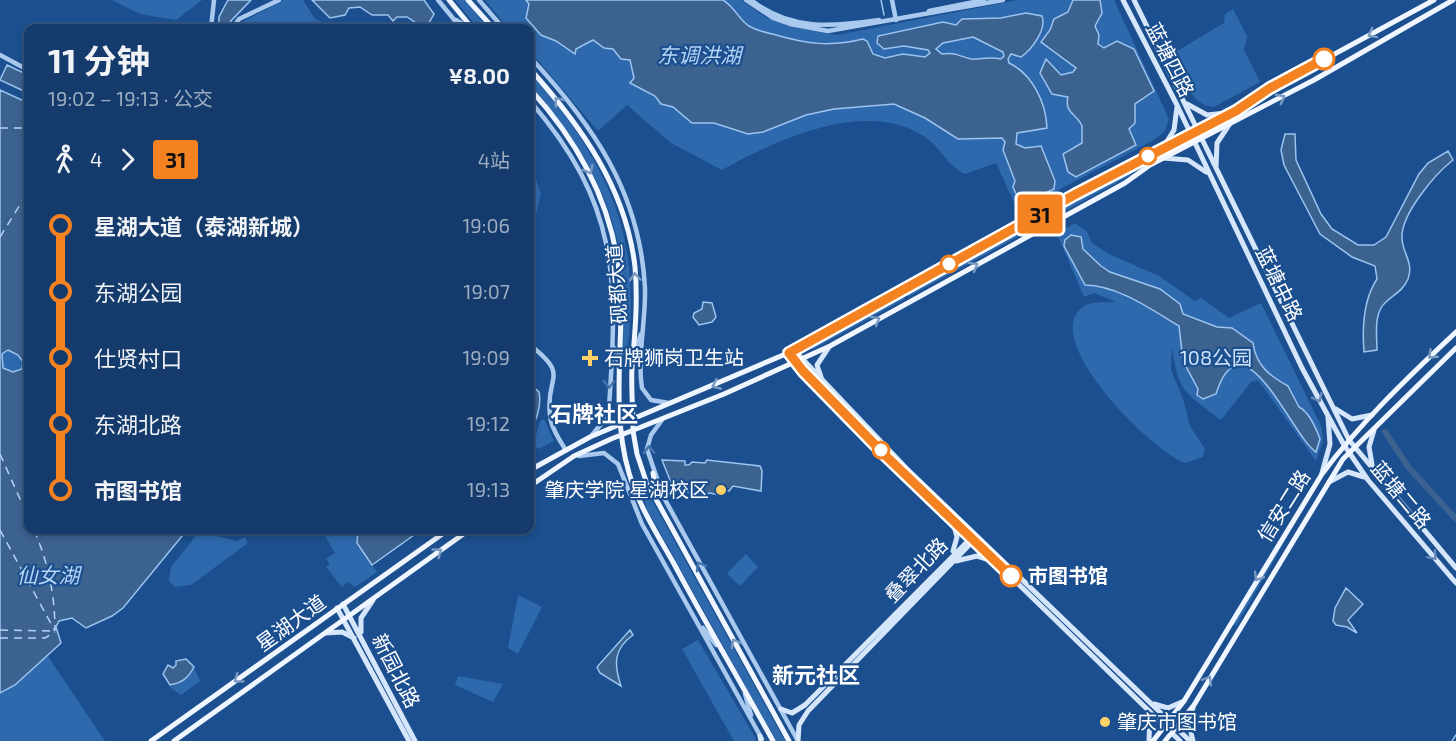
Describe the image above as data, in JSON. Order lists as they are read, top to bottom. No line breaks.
{"streets":{"main road":["蓝塘四路","砚都大道","蓝塘中路","蓝塘二路","信安二路","叠翠北路","星湖大道","新园北路"]},"crossings":[["蓝塘四路","蓝塘中路"],["蓝塘中路","蓝塘二路"],["蓝塘中路","信安二路"],["蓝塘二路","信安二路"],["星湖大道","新园北路"]],"districts":["石牌社区","新元社区"],"water":["东调洪湖","仙女湖"],"parks":["108公园"],"places":{"health":["石牌狮岗卫生站"],"other":["肇庆学院 星湖校区","市图书馆","肇庆市图书馆"]},"lines":["bus line 31"],"page":{"on_map":"31","heading":["11 分钟","19:02 – 19:13 · 公交","¥8.00"],"legs":["4","31","4站"],"list":[{"name":"星湖大道（泰湖新城）","value":"19:06"},{"name":"东湖公园","value":"19:07"},{"name":"仕贤村口","value":"19:09"},{"name":"东湖北路","value":"19:12"},{"name":"市图书馆","value":"19:13"}]}}
